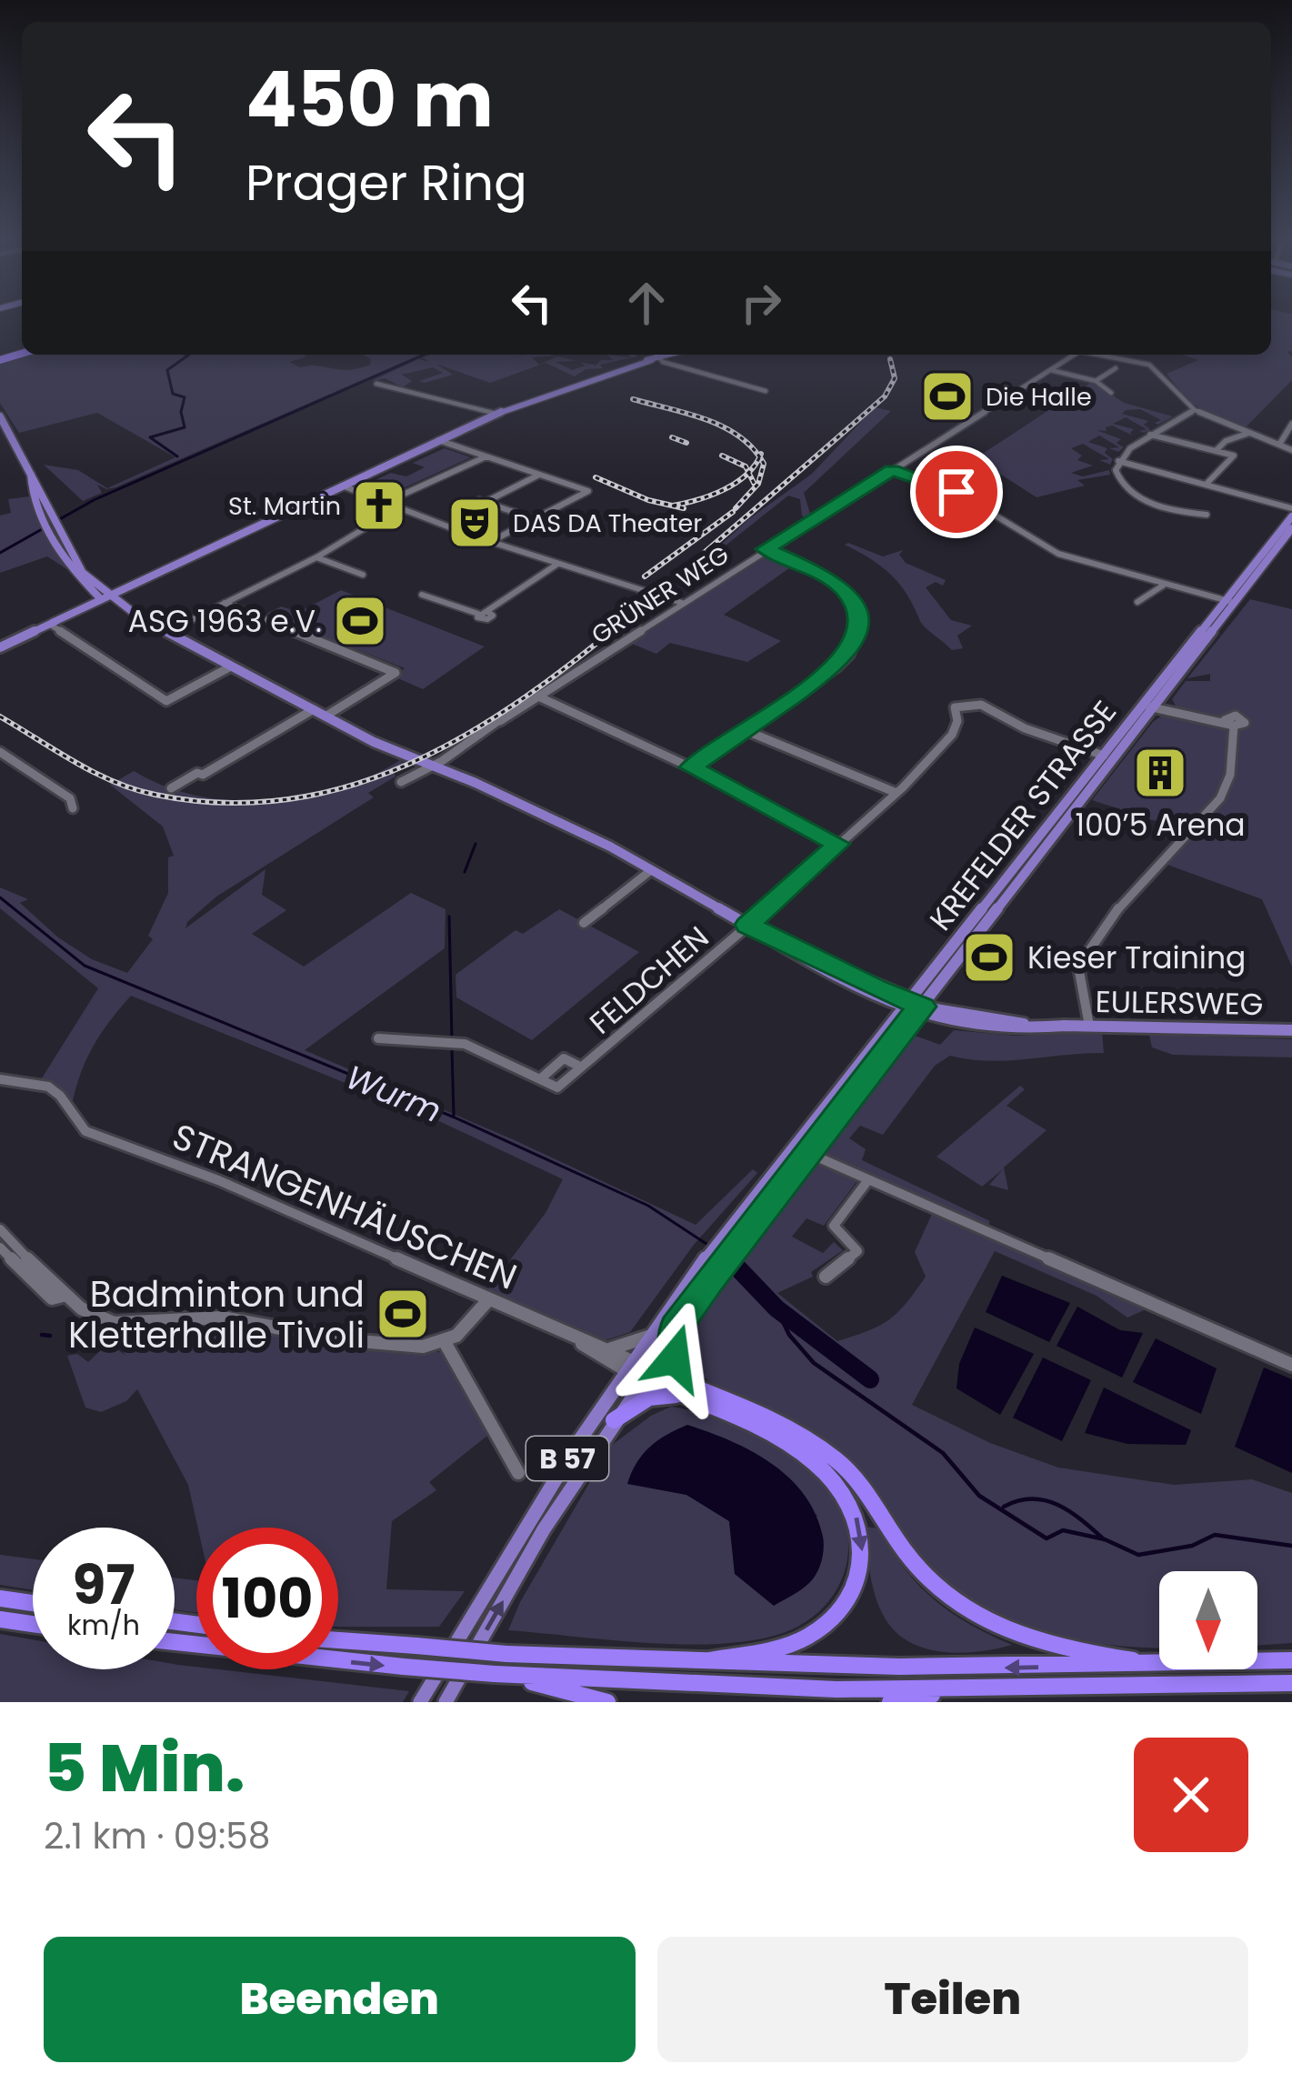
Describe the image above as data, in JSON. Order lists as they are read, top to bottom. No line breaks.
{"streets":{"main road":["KREFELDER STRASSE","EULERSWEG","B 57"],"street":["GRÜNER WEG","FELDCHEN","STRANGENHÄUSCHEN"]},"crossings":[["GRÜNER WEG","EULERSWEG"],["KREFELDER STRASSE","FELDCHEN"],["KREFELDER STRASSE","EULERSWEG"],["KREFELDER STRASSE","STRANGENHÄUSCHEN"],["FELDCHEN","EULERSWEG"]],"water":["Wurm"],"places":{"sports":["Die Halle","ASG 1963 e.V.","Kieser Training","Badminton und Kletterhalle Tivoli"],"church":["St. Martin"],"theatre":["DAS DA Theater"],"building":["100’5 Arena"]},"north":"bottom","page":{"turn":["450 m","Prager Ring"],"speed":"97 km/h","limit":"100","heading":["5 Min.","2.1 km · 09:58"],"buttons":["Beenden","Teilen"]}}
